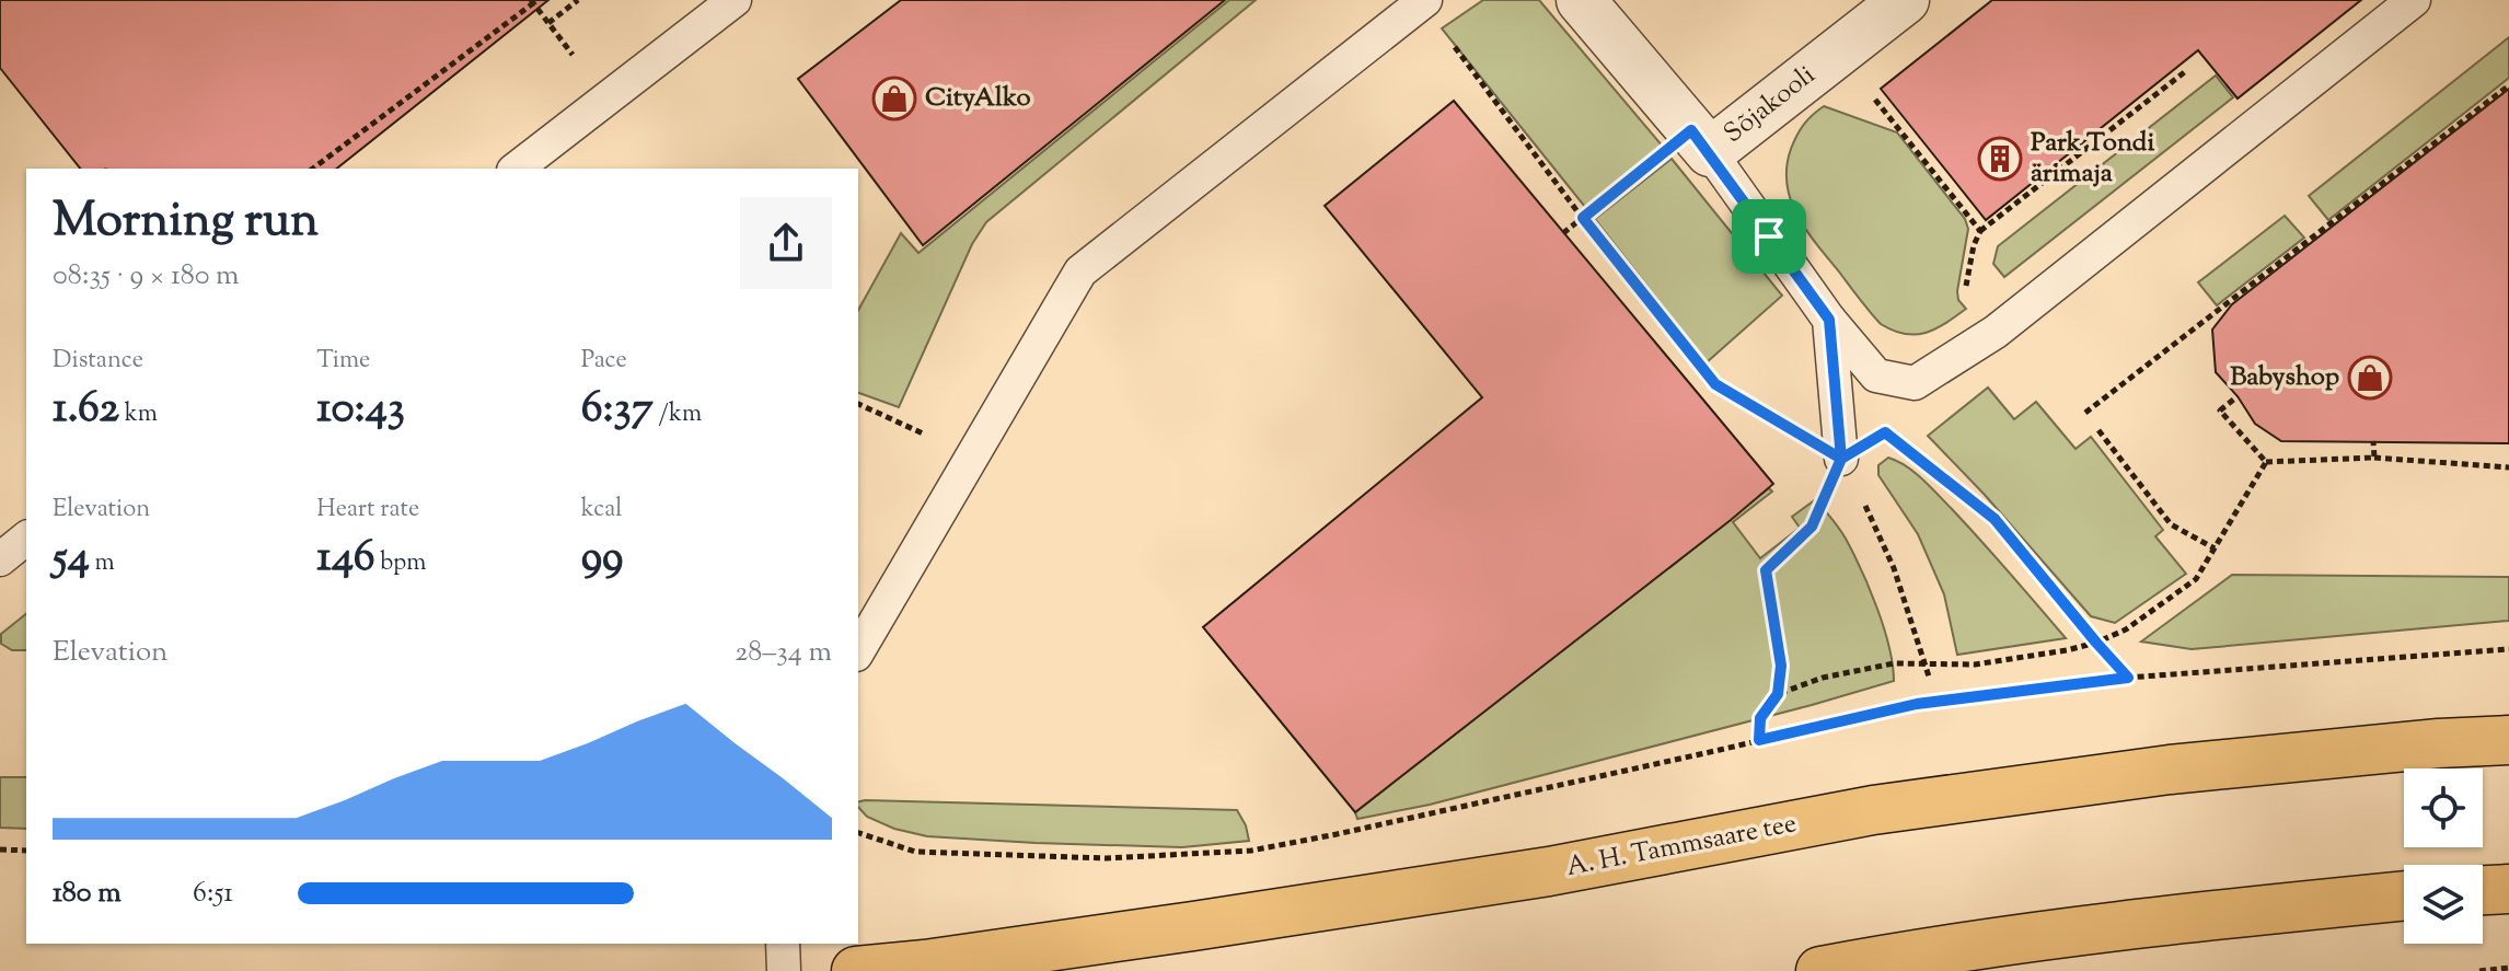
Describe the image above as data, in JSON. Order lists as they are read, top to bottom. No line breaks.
{"streets":{"main road":["A. H. Tammsaare tee"],"street":["Sõjakooli"]},"places":{"shop":["CityAlko","Babyshop"],"building":["Park Tondi ärimaja"]},"page":{"heading":["Morning run","08:35 · 9 × 180 m"],"stats":[["Distance","1.62 km"],["Time","10:43"],["Pace","6:37 /km"],["Elevation","54 m"],["Heart rate","146 bpm"],["kcal","99"]],"chart":["Elevation","28–34 m"],"list":[{"name":"180 m","note":"6:51"}]}}
